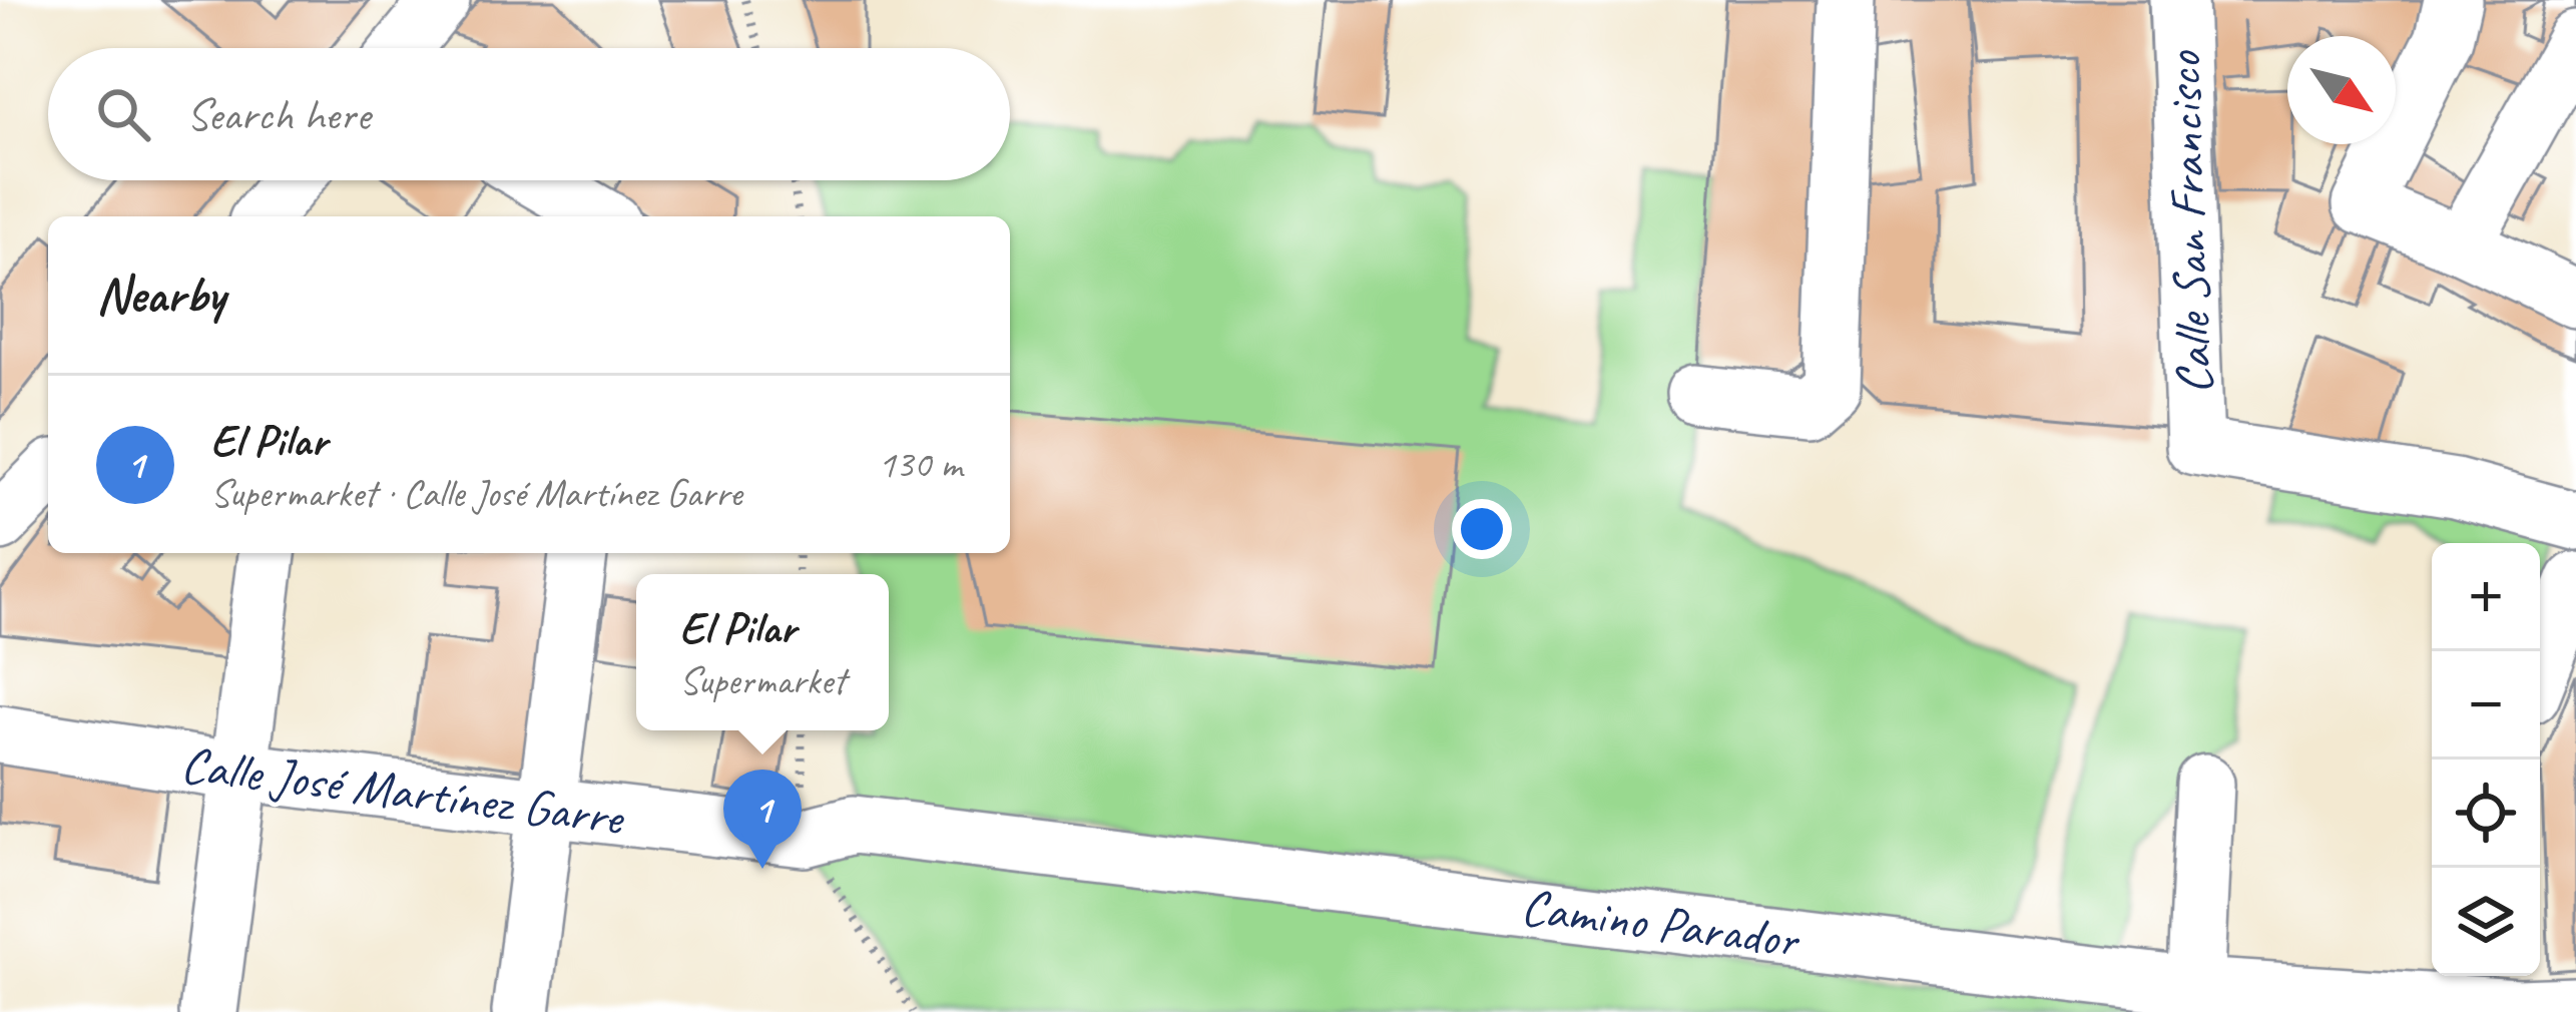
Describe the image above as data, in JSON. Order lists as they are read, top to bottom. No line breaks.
{"streets":{"street":["Calle San Francisco","Calle José Martínez Garre","Camino Parador"]},"crossings":[["Calle José Martínez Garre","Camino Parador"]],"north":"bottom right","page":{"search":"Search here","heading":"Nearby","list":[{"mark":"1","name":"El Pilar","note":"Supermarket · Calle José Martínez Garre","value":"130 m"}],"map_buttons":["+","−"],"popup":["El Pilar","Supermarket"],"pins":"1"}}
